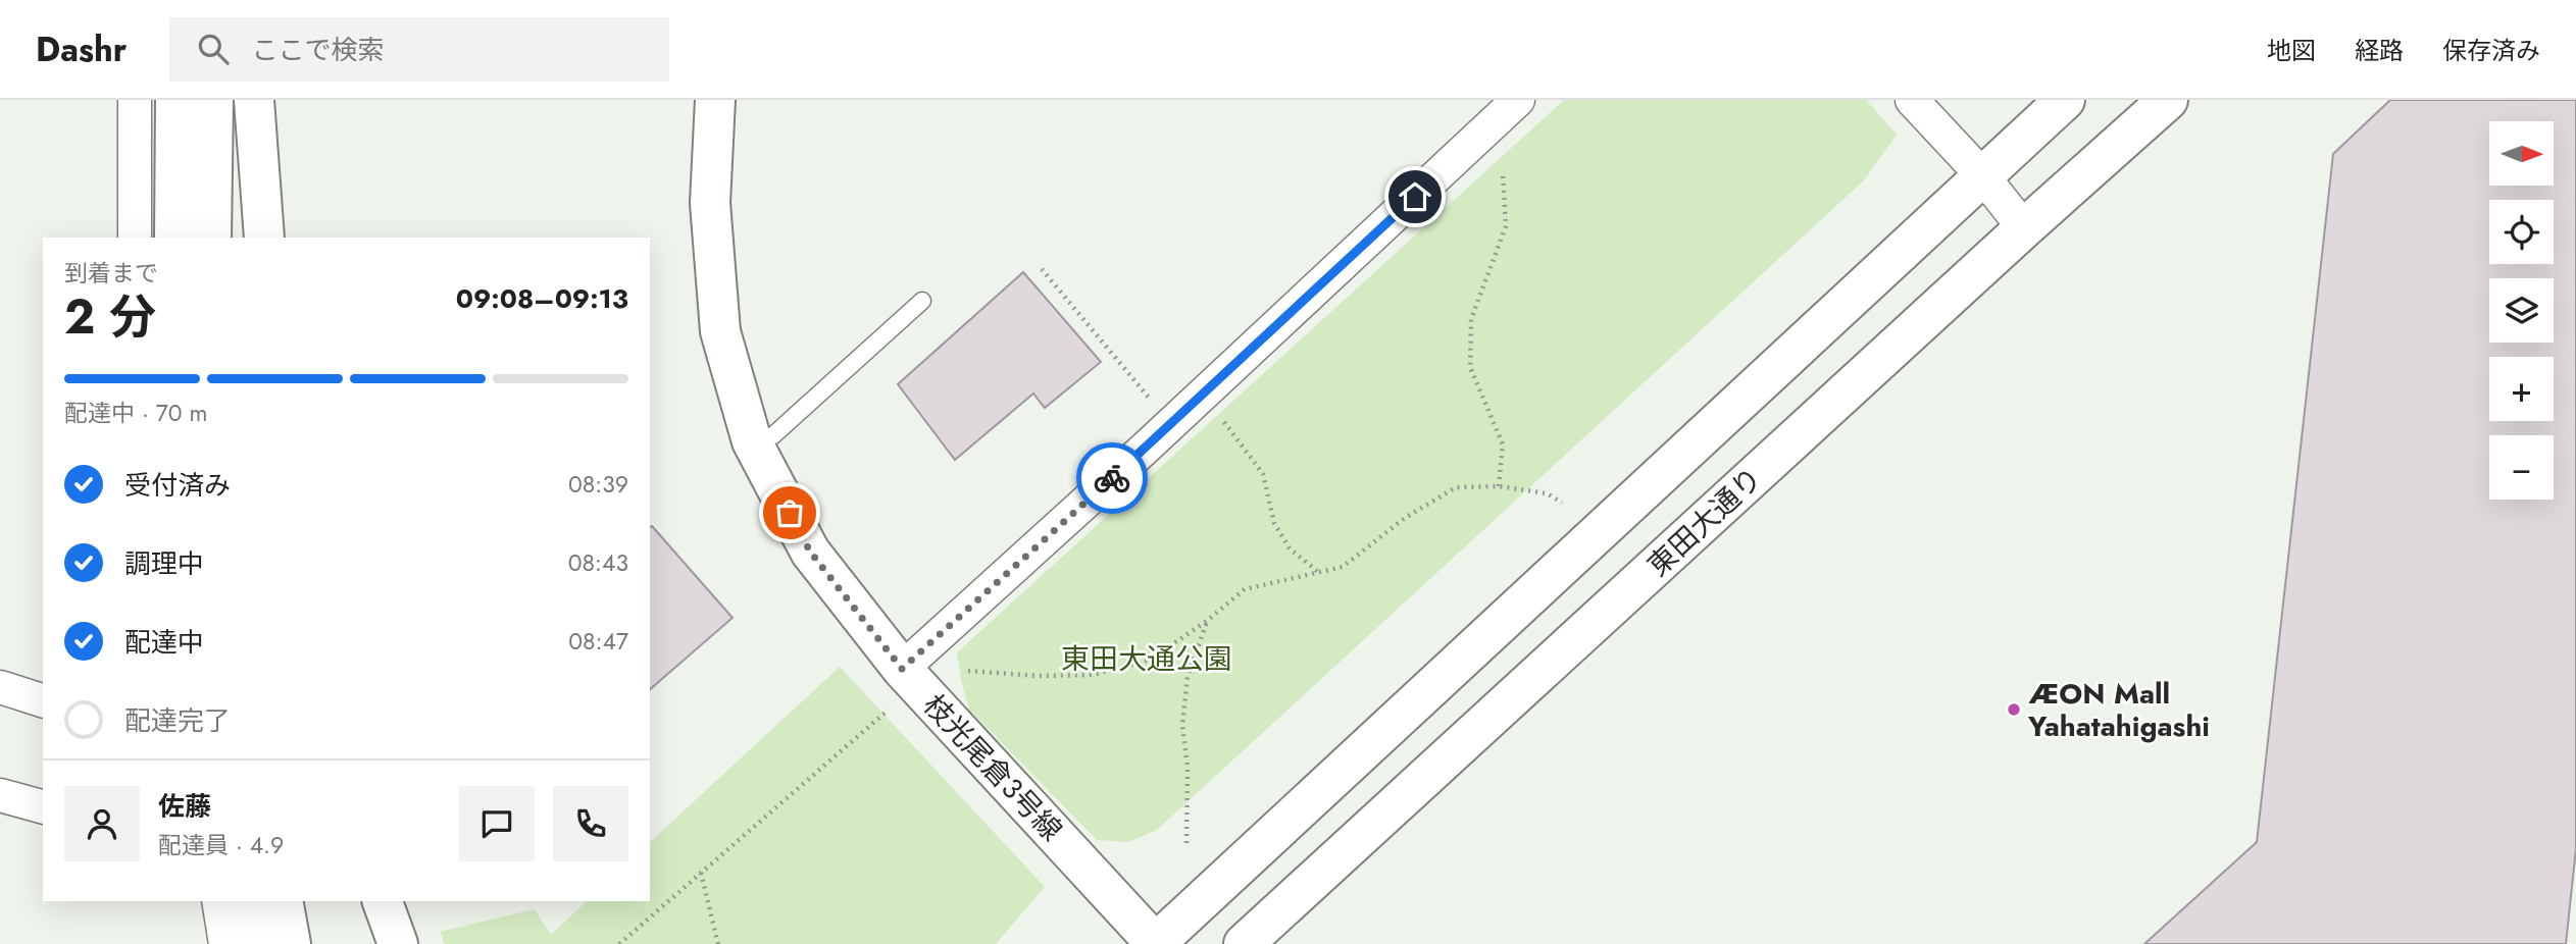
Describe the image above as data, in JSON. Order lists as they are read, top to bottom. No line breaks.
{"streets":{"main road":["東田大通り","枝光尾倉3号線"]},"parks":["東田大通公園"],"places":["ÆON Mall Yahatahigashi"],"north":"right","page":{"header":"Dashr","search":"ここで検索","nav":["地図","経路","保存済み"],"map_buttons":["+","−"],"heading":["2 分","到着まで","09:08–09:13"],"panel":["佐藤","配達員 · 4.9"],"bar":"配達中 · 70 m","list":[["受付済み","08:39"],["調理中","08:43"],["配達中","08:47"],"配達完了"]}}
